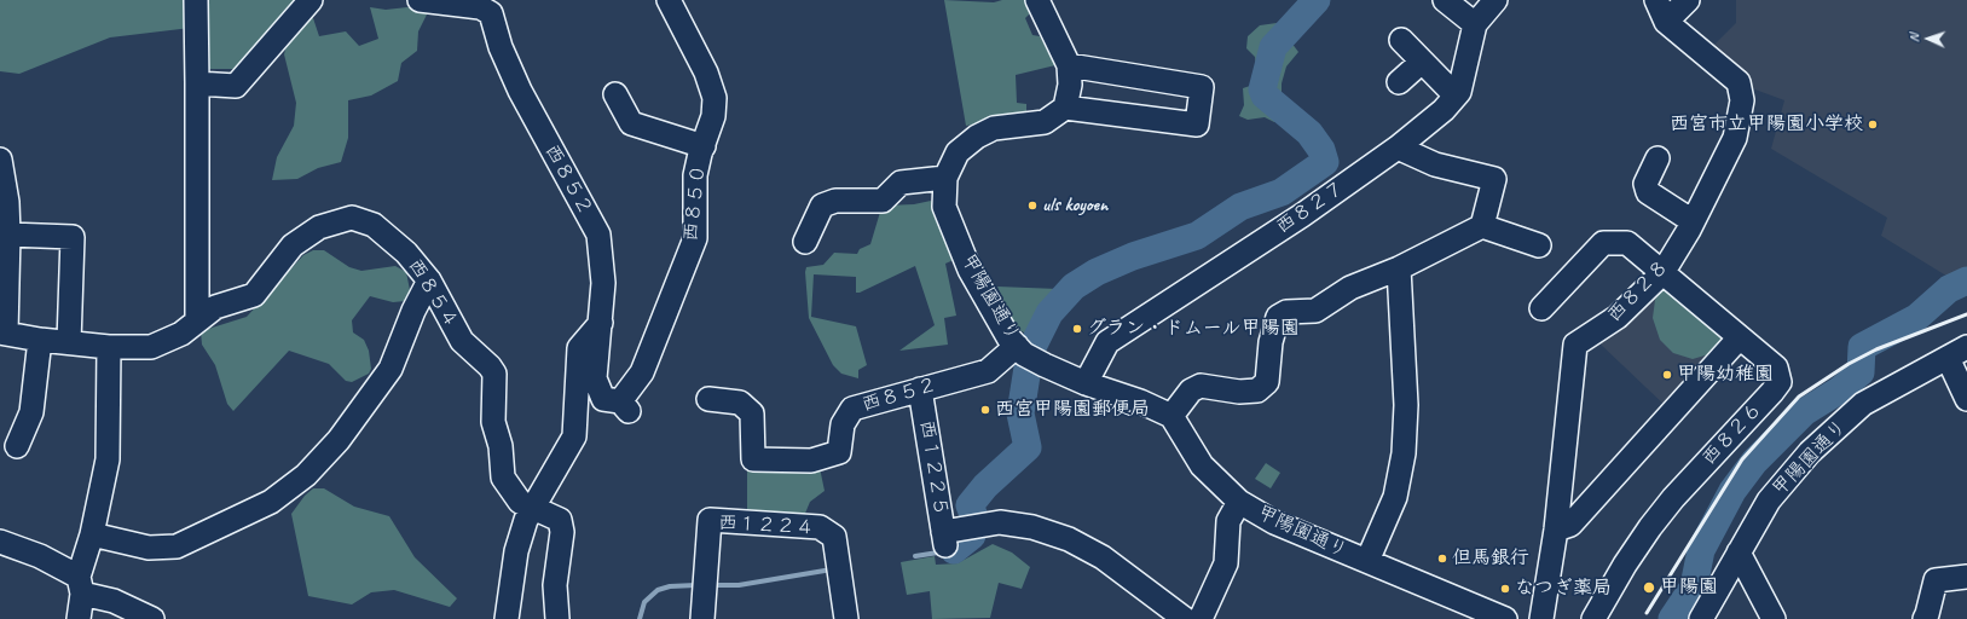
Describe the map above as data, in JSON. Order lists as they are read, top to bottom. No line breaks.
{"streets":{"street":["西８５２","西８５０","西８２７","西８２８","西８５４","甲陽園通り","西８２６","西１２２５","西１２２４"]},"crossings":[["西８５２","西８５０"],["西８５２","甲陽園通り"],["西８５２","西１２２５"],["西８２７","甲陽園通り"],["西８２８","西８２６"]],"places":["西宮市立甲陽園小学校","uls koyoen","グラン・ドムール甲陽園","甲陽幼稚園","西宮甲陽園郵便局","但馬銀行","甲陽園","なつぎ薬局"],"north":"left"}
